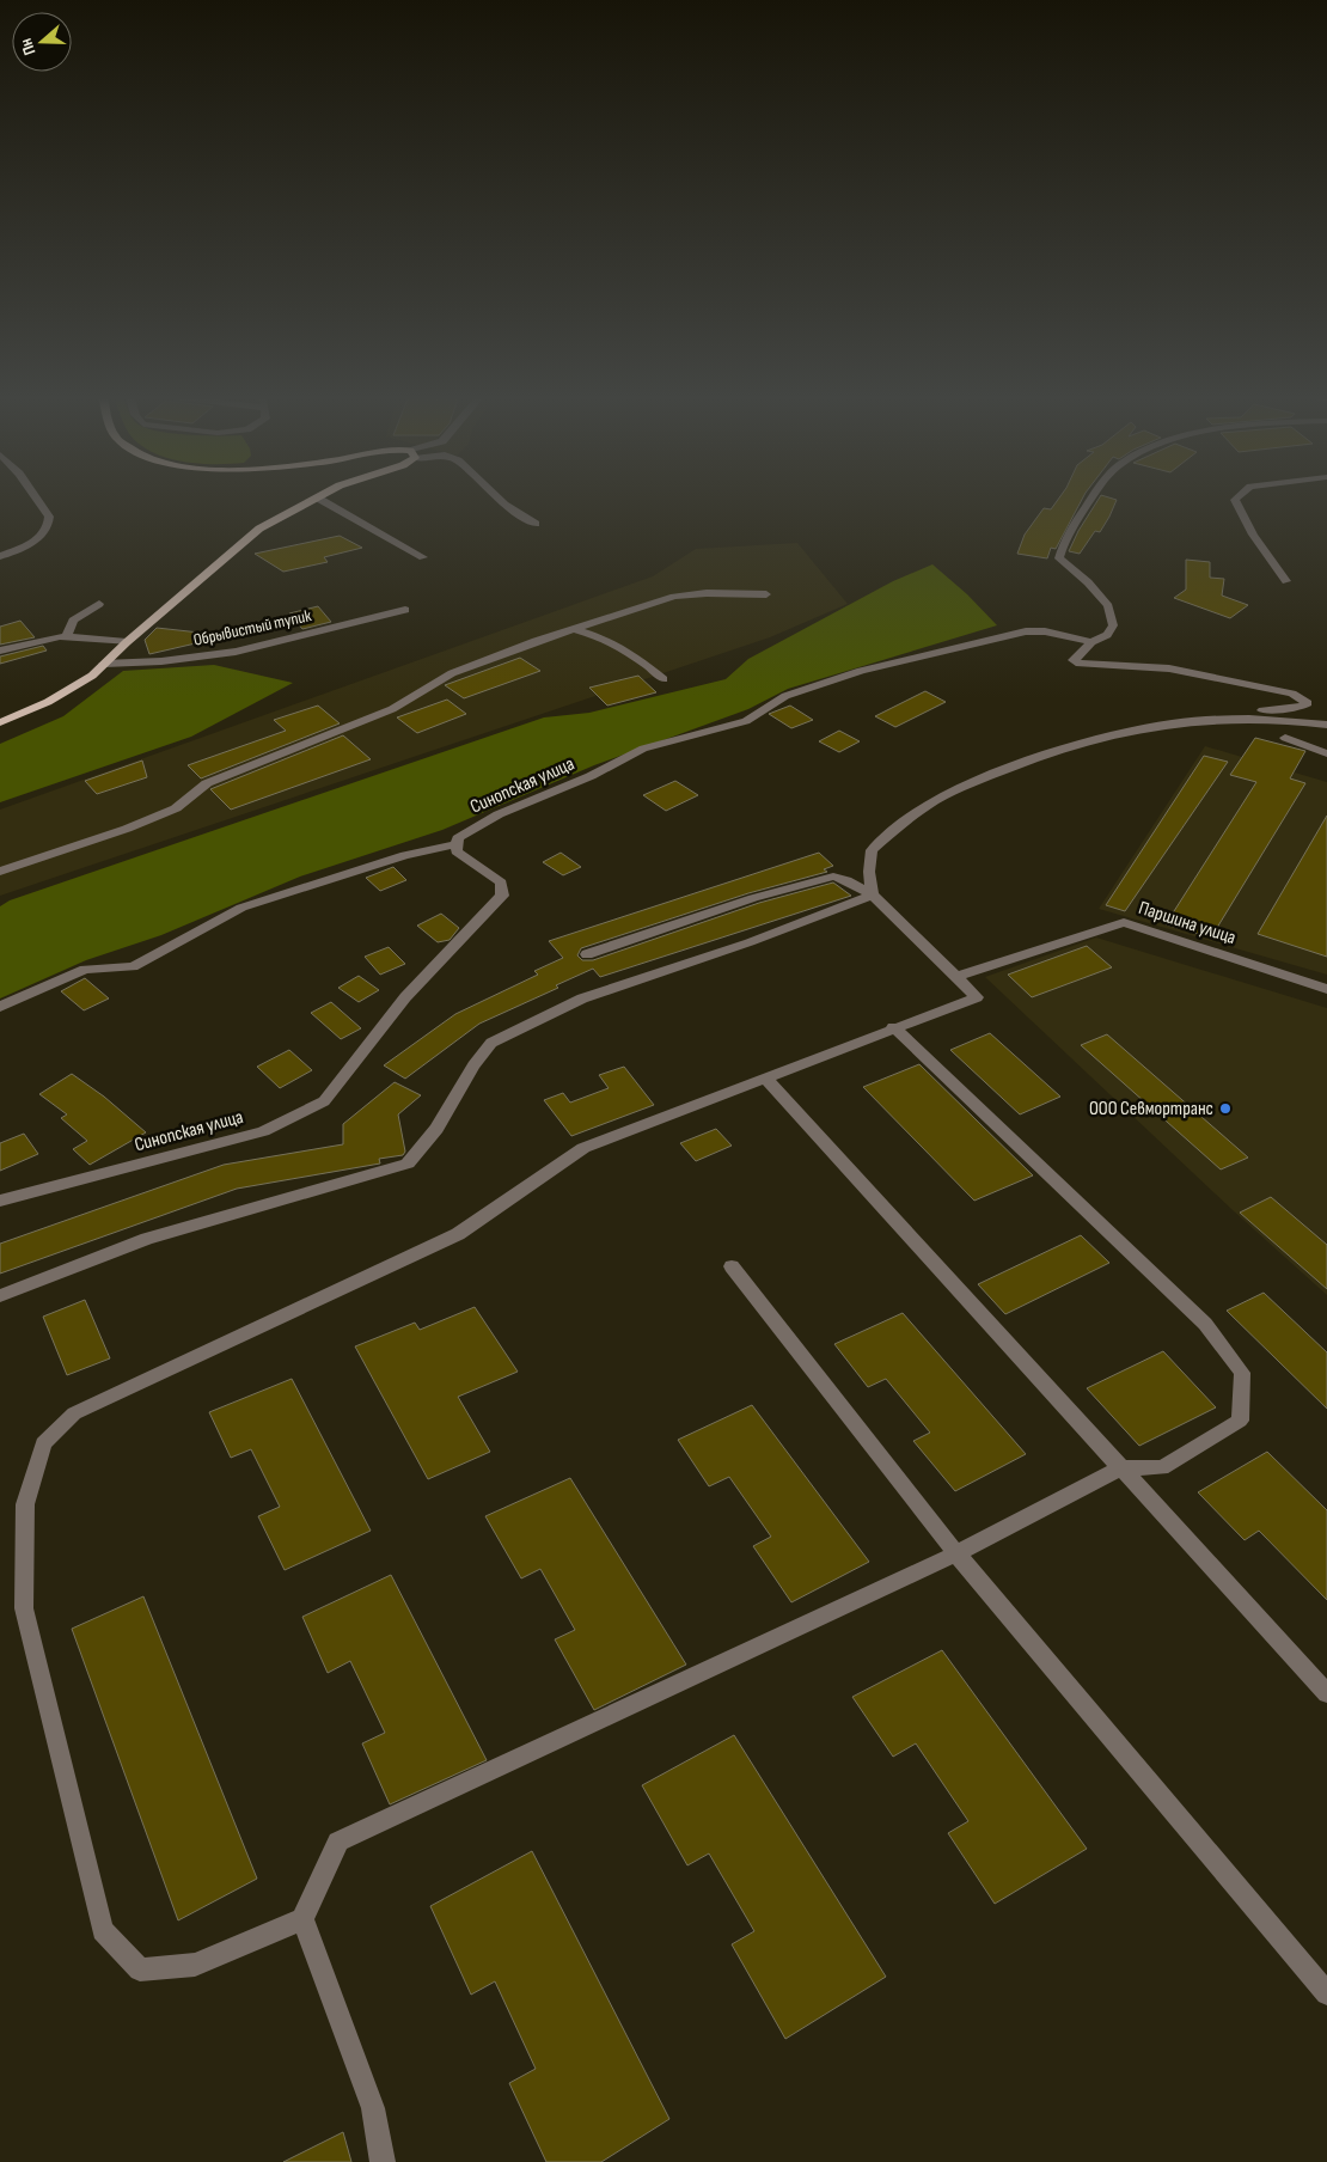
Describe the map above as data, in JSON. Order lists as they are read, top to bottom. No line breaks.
{"streets":{"street":["Обрывистый тупик","Синопская улица","Паршина улица"]},"places":["ООО Севмортранс"],"north":"left"}
